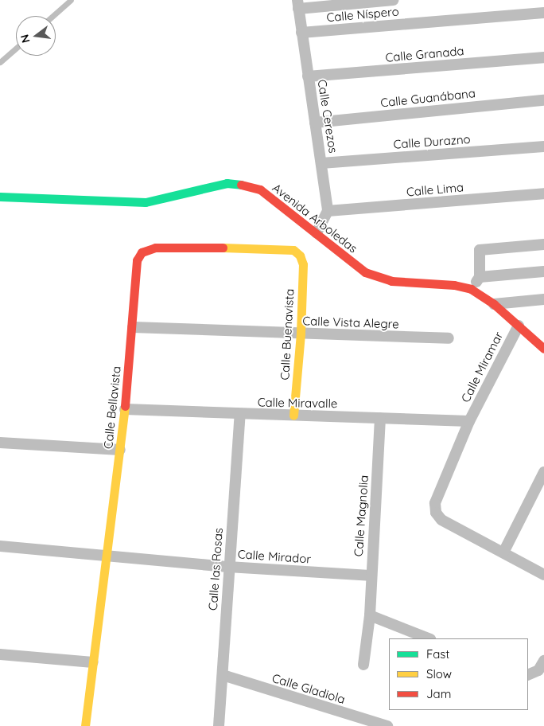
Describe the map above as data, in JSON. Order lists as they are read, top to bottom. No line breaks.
{"streets":{"street":["Calle Níspero","Calle Granada","Calle Guanábana","Calle Cerezos","Calle Durazno","Calle Lima","Avenida Arboledas","Calle Vista Alegre","Calle Buenavista","Calle Miramar","Calle Miravalle","Calle Bellavista","Calle Magnolia","Calle Mirador","Calle las Rosas","Calle Gladiola"]},"crossings":[["Calle Níspero","Calle Cerezos"],["Calle Granada","Calle Cerezos"],["Calle Guanábana","Calle Cerezos"],["Calle Cerezos","Calle Durazno"],["Calle Cerezos","Calle Lima"],["Avenida Arboledas","Calle Miramar"],["Calle Vista Alegre","Calle Buenavista"],["Calle Vista Alegre","Calle Bellavista"],["Calle Buenavista","Calle Miravalle"],["Calle Buenavista","Calle Bellavista"],["Calle Miramar","Calle Miravalle"],["Calle Miravalle","Calle Bellavista"],["Calle Miravalle","Calle Magnolia"],["Calle Miravalle","Calle las Rosas"],["Calle Bellavista","Calle Mirador"],["Calle Magnolia","Calle Mirador"],["Calle Mirador","Calle las Rosas"],["Calle las Rosas","Calle Gladiola"]],"legend":["Fast","Slow","Jam"],"north":"left"}
